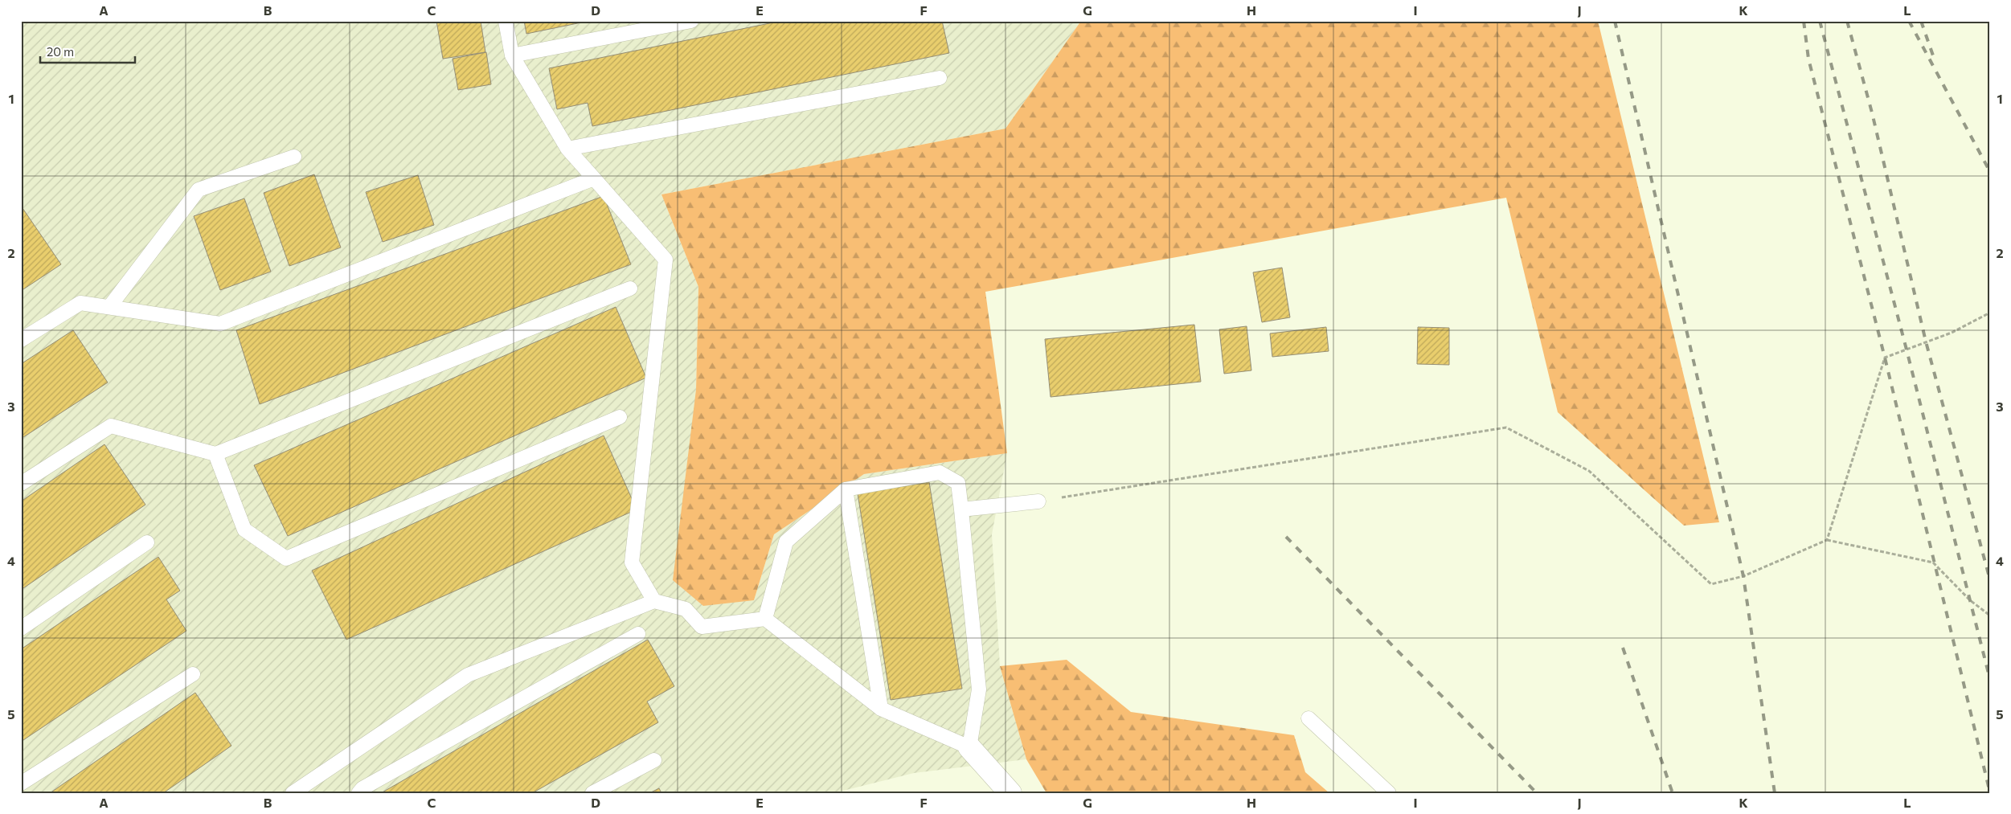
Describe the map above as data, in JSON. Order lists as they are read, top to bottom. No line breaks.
{"scale_bar":"20 m","grid":{"columns":["A","B","C","D","E","F","G","H","I","J","K","L"],"rows":["1","2","3","4","5"]}}
